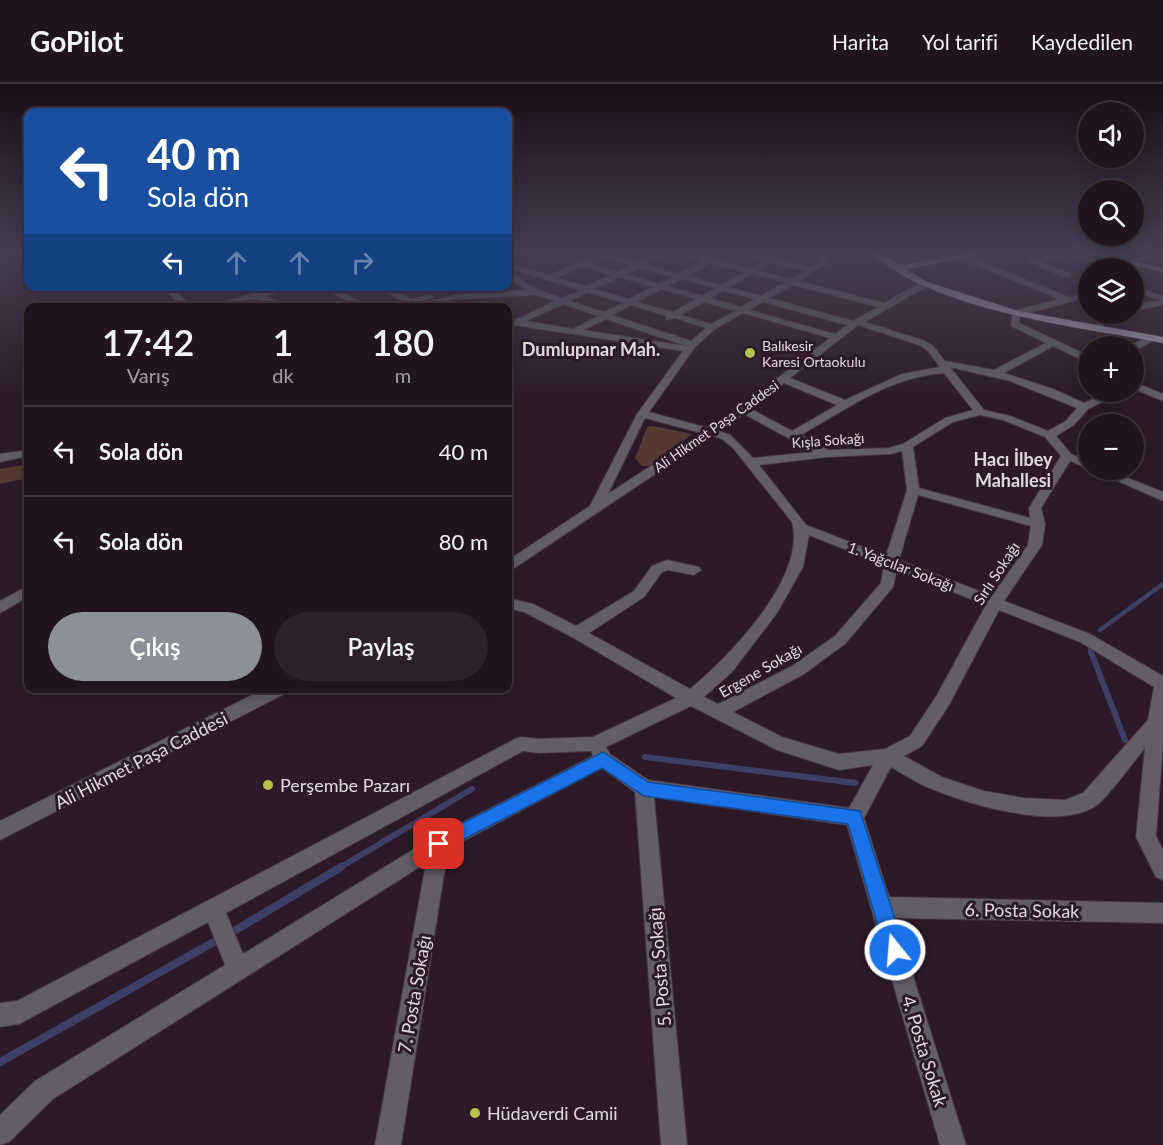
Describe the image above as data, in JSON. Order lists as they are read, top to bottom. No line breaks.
{"streets":{"street":["Ali Hikmet Paşa Caddesi","Kışla Sokağı","1. Yağcılar Sokağı","Sırlı Sokağı","Ergene Sokağı","6. Posta Sokak","5. Posta Sokağı","7. Posta Sokağı","4. Posta Sokak"]},"crossings":[["Kışla Sokağı","Ergene Sokağı"],["1. Yağcılar Sokağı","Sırlı Sokağı"],["1. Yağcılar Sokağı","Ergene Sokağı"],["6. Posta Sokak","4. Posta Sokak"]],"districts":["Dumlupınar Mah.","Hacı İlbey Mahallesi"],"places":["Balıkesir Karesi Ortaokulu","Perşembe Pazarı","Hüdaverdi Camii"],"page":{"header":"GoPilot","nav":["Harita","Yol tarifi","Kaydedilen"],"map_buttons":["+","−"],"turn":["40 m","Sola dön"],"eta":["17:42","Varış","1","dk","180","m"],"list":[{"name":"Sola dön","value":"40 m"},{"name":"Sola dön","value":"80 m"}],"buttons":["Çıkış","Paylaş"]}}
